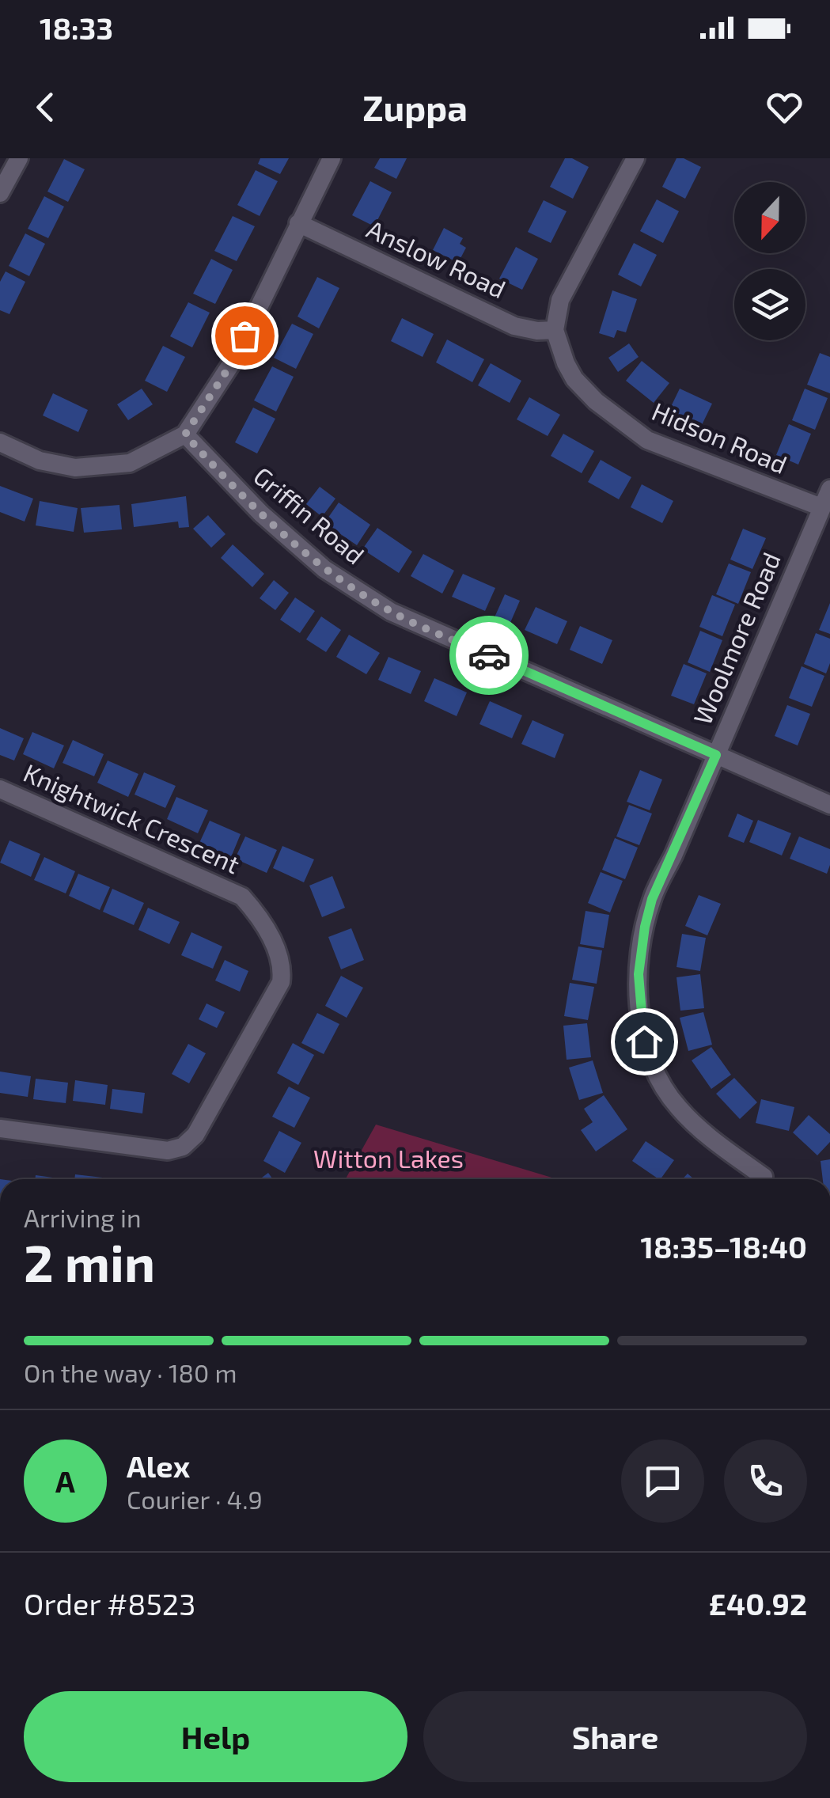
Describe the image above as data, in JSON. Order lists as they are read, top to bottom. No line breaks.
{"streets":{"street":["Anslow Road","Hidson Road","Griffin Road","Woolmore Road","Knightwick Crescent"]},"crossings":[["Anslow Road","Hidson Road"],["Hidson Road","Woolmore Road"],["Griffin Road","Woolmore Road"]],"parks":["Witton Lakes"],"north":"bottom","page":{"status":"18:33","header":"Zuppa","heading":["2 min","Arriving in","18:35–18:40"],"panel":["Alex","Courier · 4.9","Order #8523","£40.92"],"bar":"On the way · 180 m","round":"A","buttons":["Help","Share"]}}
